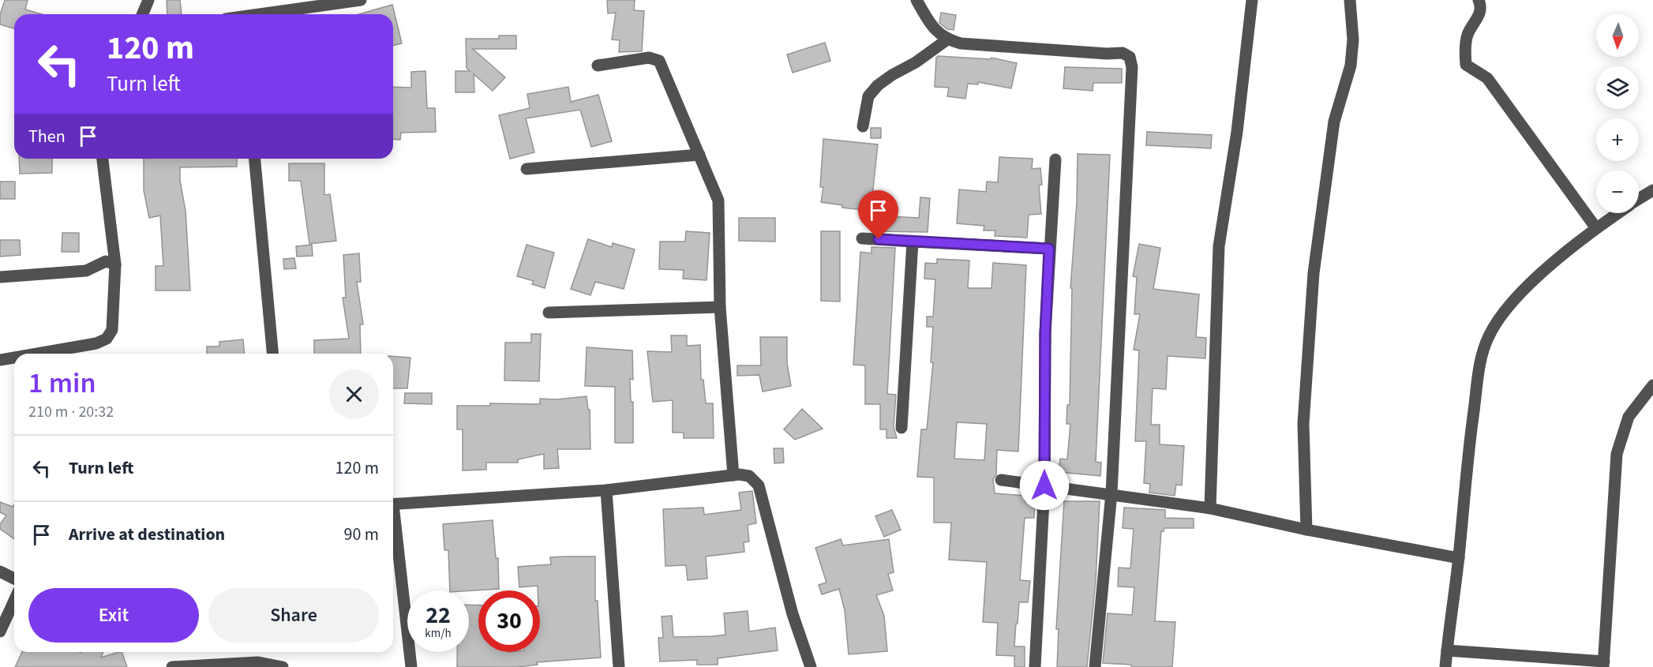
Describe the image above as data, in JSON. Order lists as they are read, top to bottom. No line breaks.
{"north":"bottom","page":{"map_buttons":["+","−"],"turn":["120 m","Turn left"],"then":"Then","heading":["1 min","210 m · 20:32"],"list":[{"name":"Turn left","value":"120 m"},{"name":"Arrive at destination","value":"90 m"}],"buttons":["Exit","Share"],"speed":"22 km/h","limit":"30"}}
